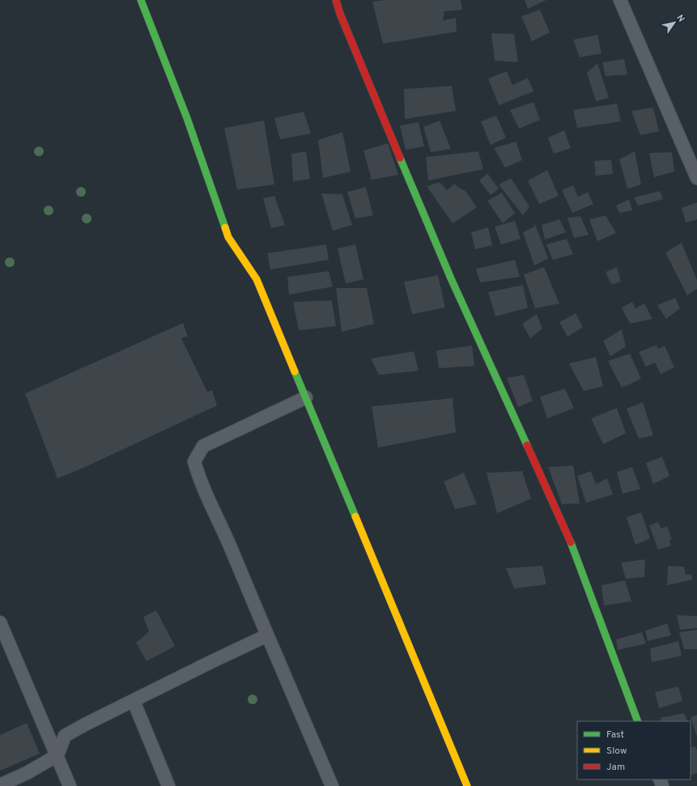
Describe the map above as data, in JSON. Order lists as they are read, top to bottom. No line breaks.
{"legend":["Fast","Slow","Jam"],"north":"top right"}
